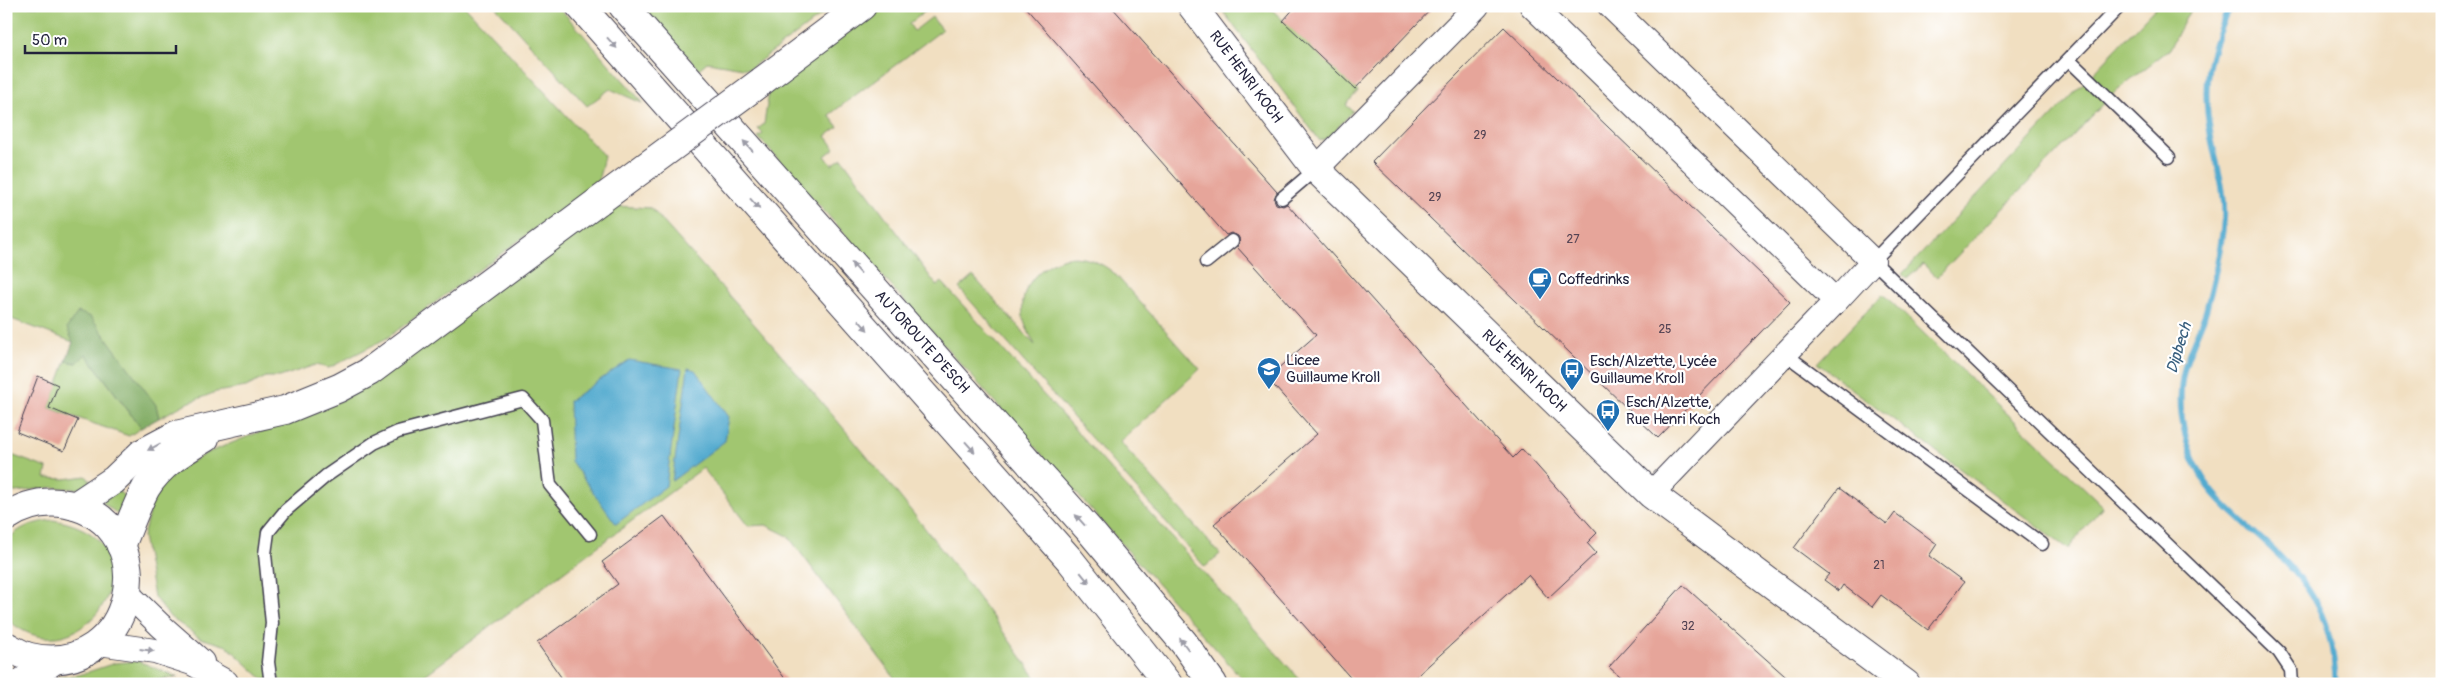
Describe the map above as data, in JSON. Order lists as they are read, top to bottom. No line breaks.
{"streets":{"main road":["RUE HENRI KOCH","AUTOROUTE D'ESCH"]},"water":["Dipbech"],"places":{"cafe":["Coffedrinks"],"school or university":["Licee Guillaume Kroll"],"bus stop":["Esch/Alzette, Lycée Guillaume Kroll","Esch/Alzette, Rue Henri Koch"]},"house_numbers":["29","29","27","25","21","32"],"scale_bar":"50 m"}
